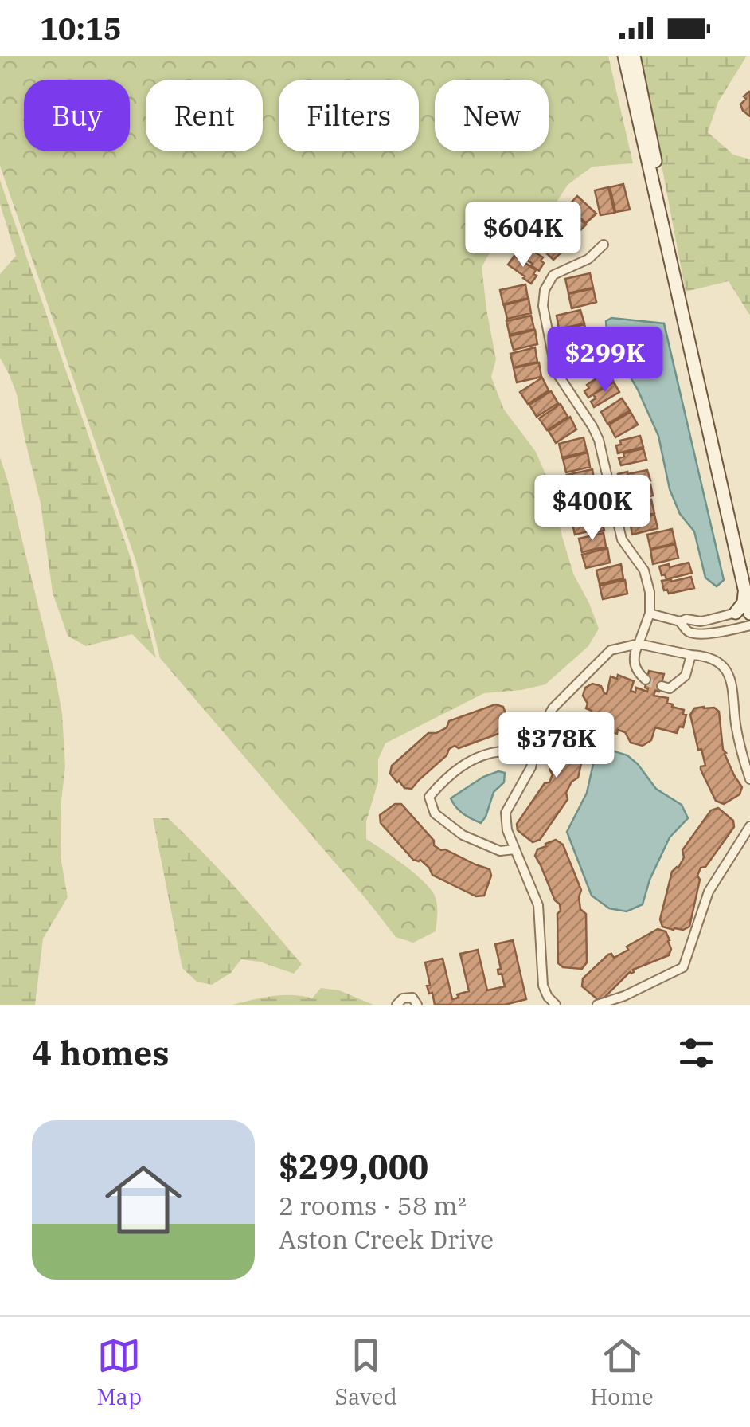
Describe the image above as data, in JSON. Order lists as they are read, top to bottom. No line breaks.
{"page":{"status":"10:15","chip":["Buy","Rent","Filters","New"],"price":["$604K","$299K","$400K","$378K"],"heading":"4 homes","list":[{"name":"$299,000","note":"2 rooms · 58 m² · Aston Creek Drive"}],"tabs":["Map","Saved","Home"]}}
